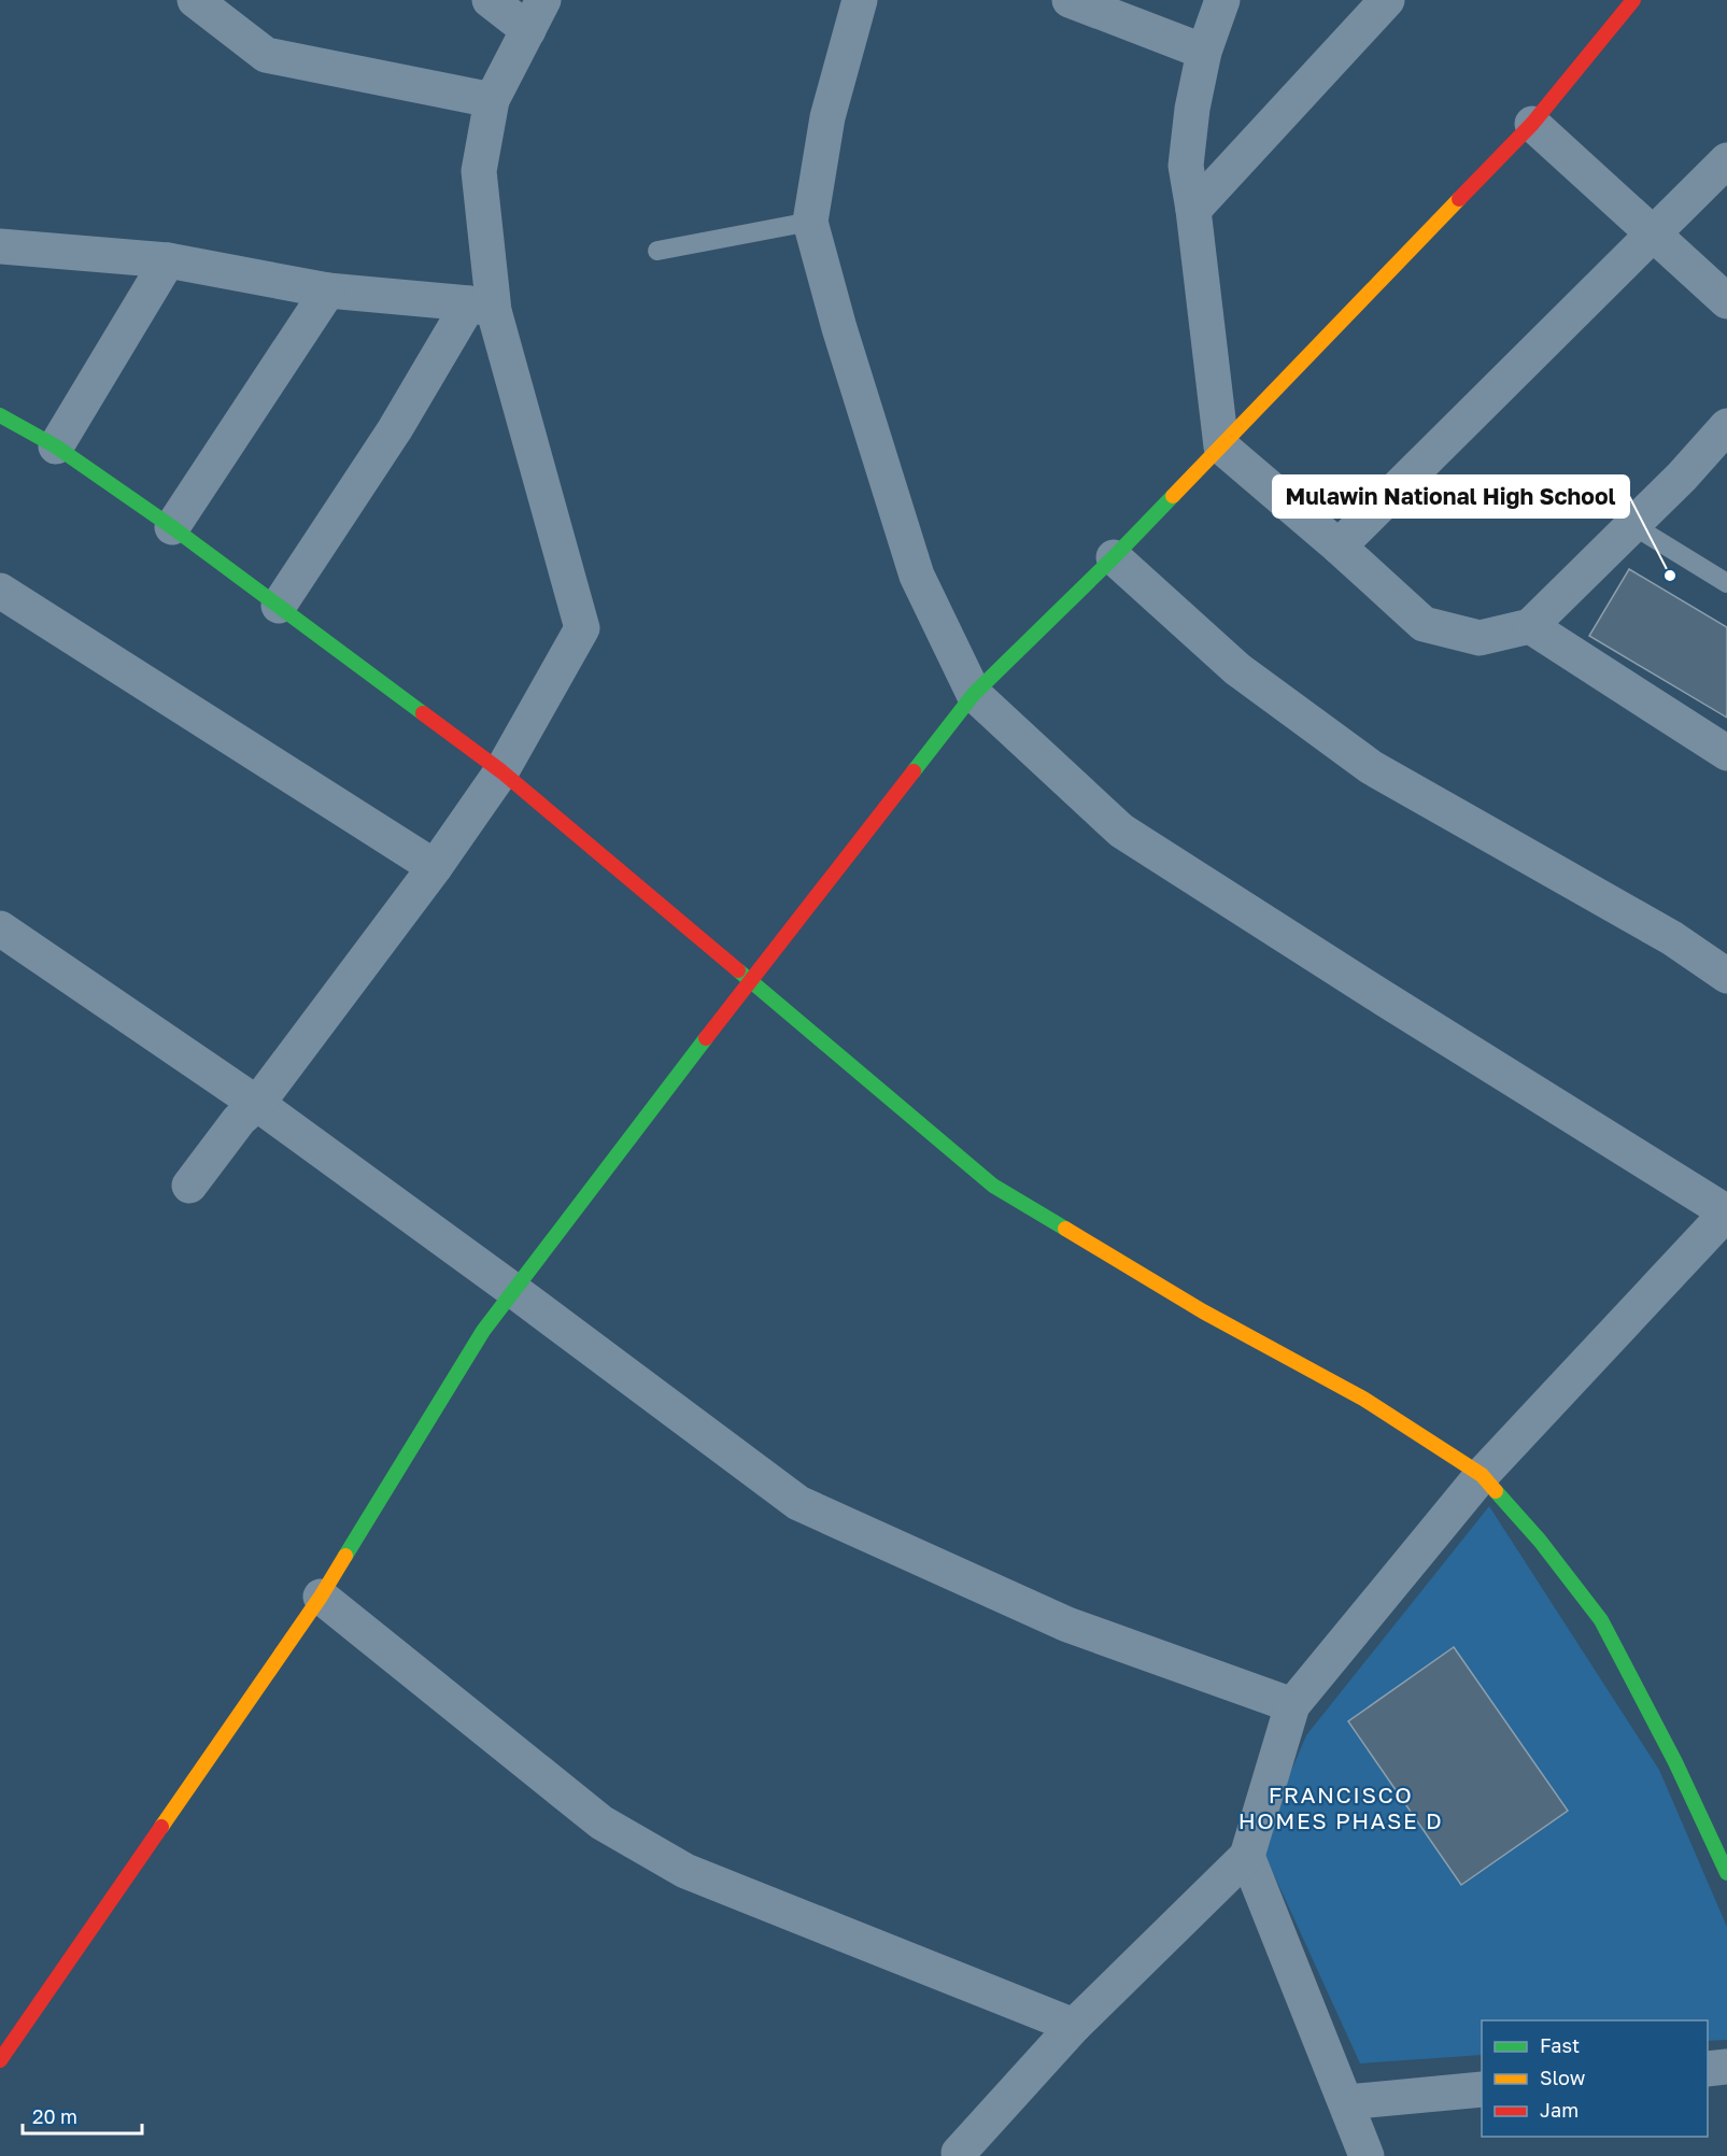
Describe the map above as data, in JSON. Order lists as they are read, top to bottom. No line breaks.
{"districts":["FRANCISCO HOMES PHASE D"],"places":["Mulawin National High School"],"legend":["Fast","Slow","Jam"],"scale_bar":"20 m"}
